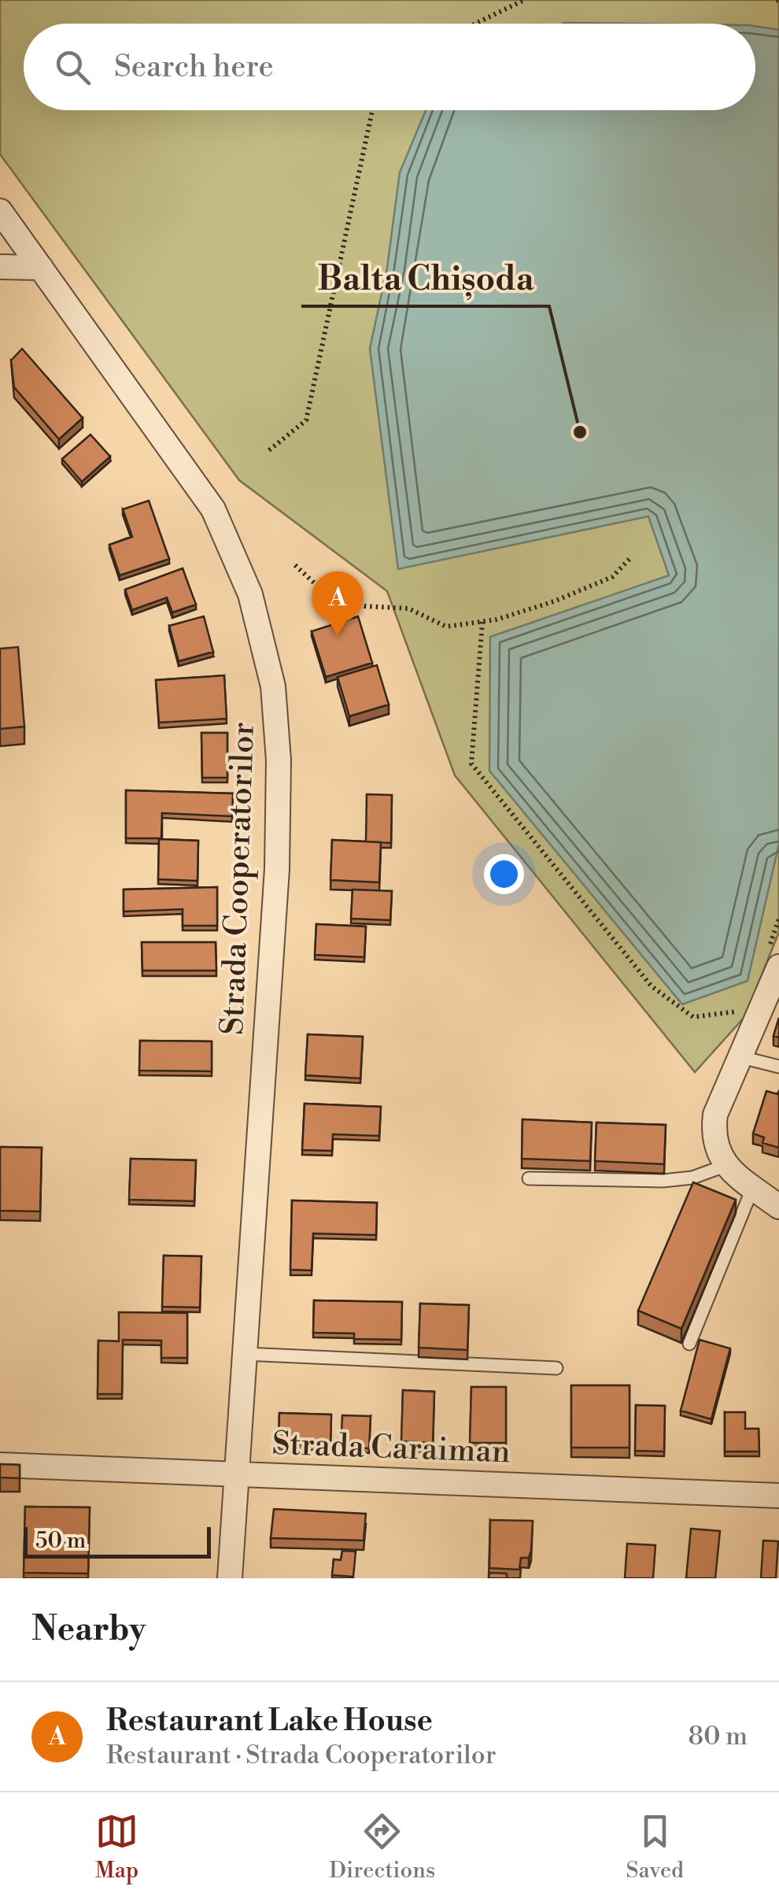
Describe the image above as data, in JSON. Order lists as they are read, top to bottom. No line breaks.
{"streets":{"street":["Strada Cooperatorilor","Strada Caraiman"]},"crossings":[["Strada Cooperatorilor","Strada Caraiman"]],"places":["Balta Chișoda"],"scale_bar":"50 m","page":{"search":"Search here","pins":"A","scale":"50 m","heading":"Nearby","list":[{"mark":"A","name":"Restaurant Lake House","note":"Restaurant · Strada Cooperatorilor","value":"80 m"}],"nav":["Map","Directions","Saved"]}}
